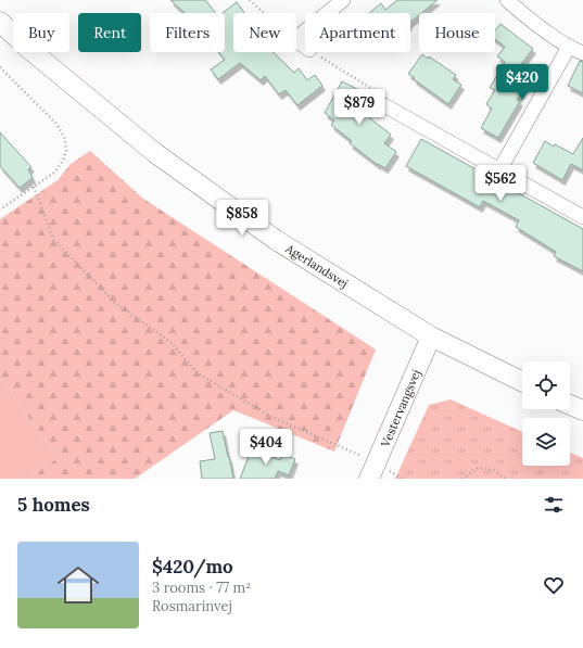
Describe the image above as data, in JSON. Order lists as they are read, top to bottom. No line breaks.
{"streets":{"street":["Agerlandsvej","Vestervangsvej"]},"crossings":[["Agerlandsvej","Vestervangsvej"]],"page":{"chip":["Buy","Rent","Filters","New","Apartment","House"],"price":["$420","$879","$562","$858","$404"],"heading":"5 homes","list":[{"name":"$420/mo","note":"3 rooms · 77 m² · Rosmarinvej"}]}}
